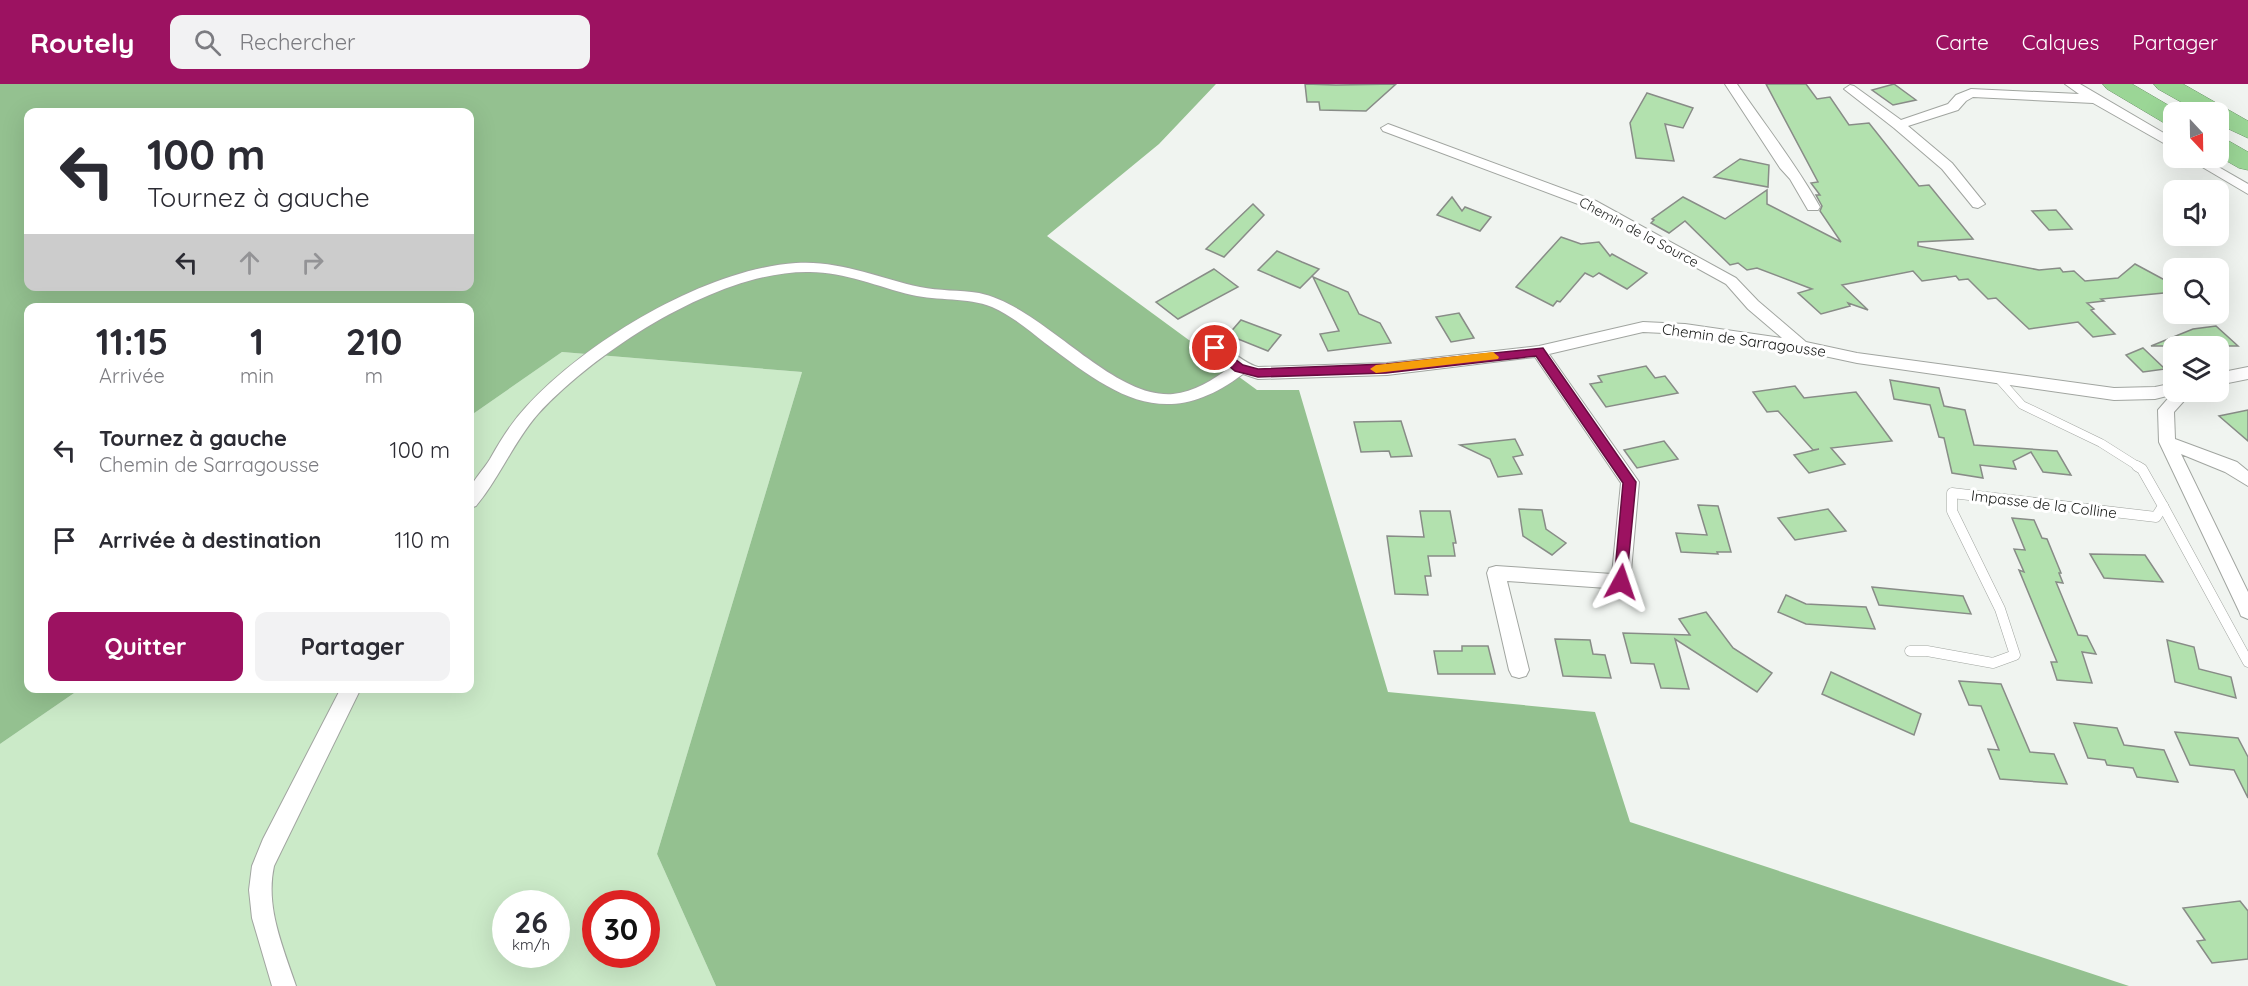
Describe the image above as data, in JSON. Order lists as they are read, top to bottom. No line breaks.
{"streets":{"street":["Chemin de la Source","Chemin de Sarragousse"],"lane":["Impasse de la Colline"]},"crossings":[["Chemin de la Source","Chemin de Sarragousse"]],"north":"bottom","page":{"header":"Routely","search":"Rechercher","nav":["Carte","Calques","Partager"],"turn":["100 m","Tournez à gauche"],"eta":["11:15","Arrivée","1","min","210","m"],"list":[{"name":"Tournez à gauche","note":"Chemin de Sarragousse","value":"100 m"},{"name":"Arrivée à destination","value":"110 m"}],"buttons":["Quitter","Partager"],"speed":"26 km/h","limit":"30"}}
